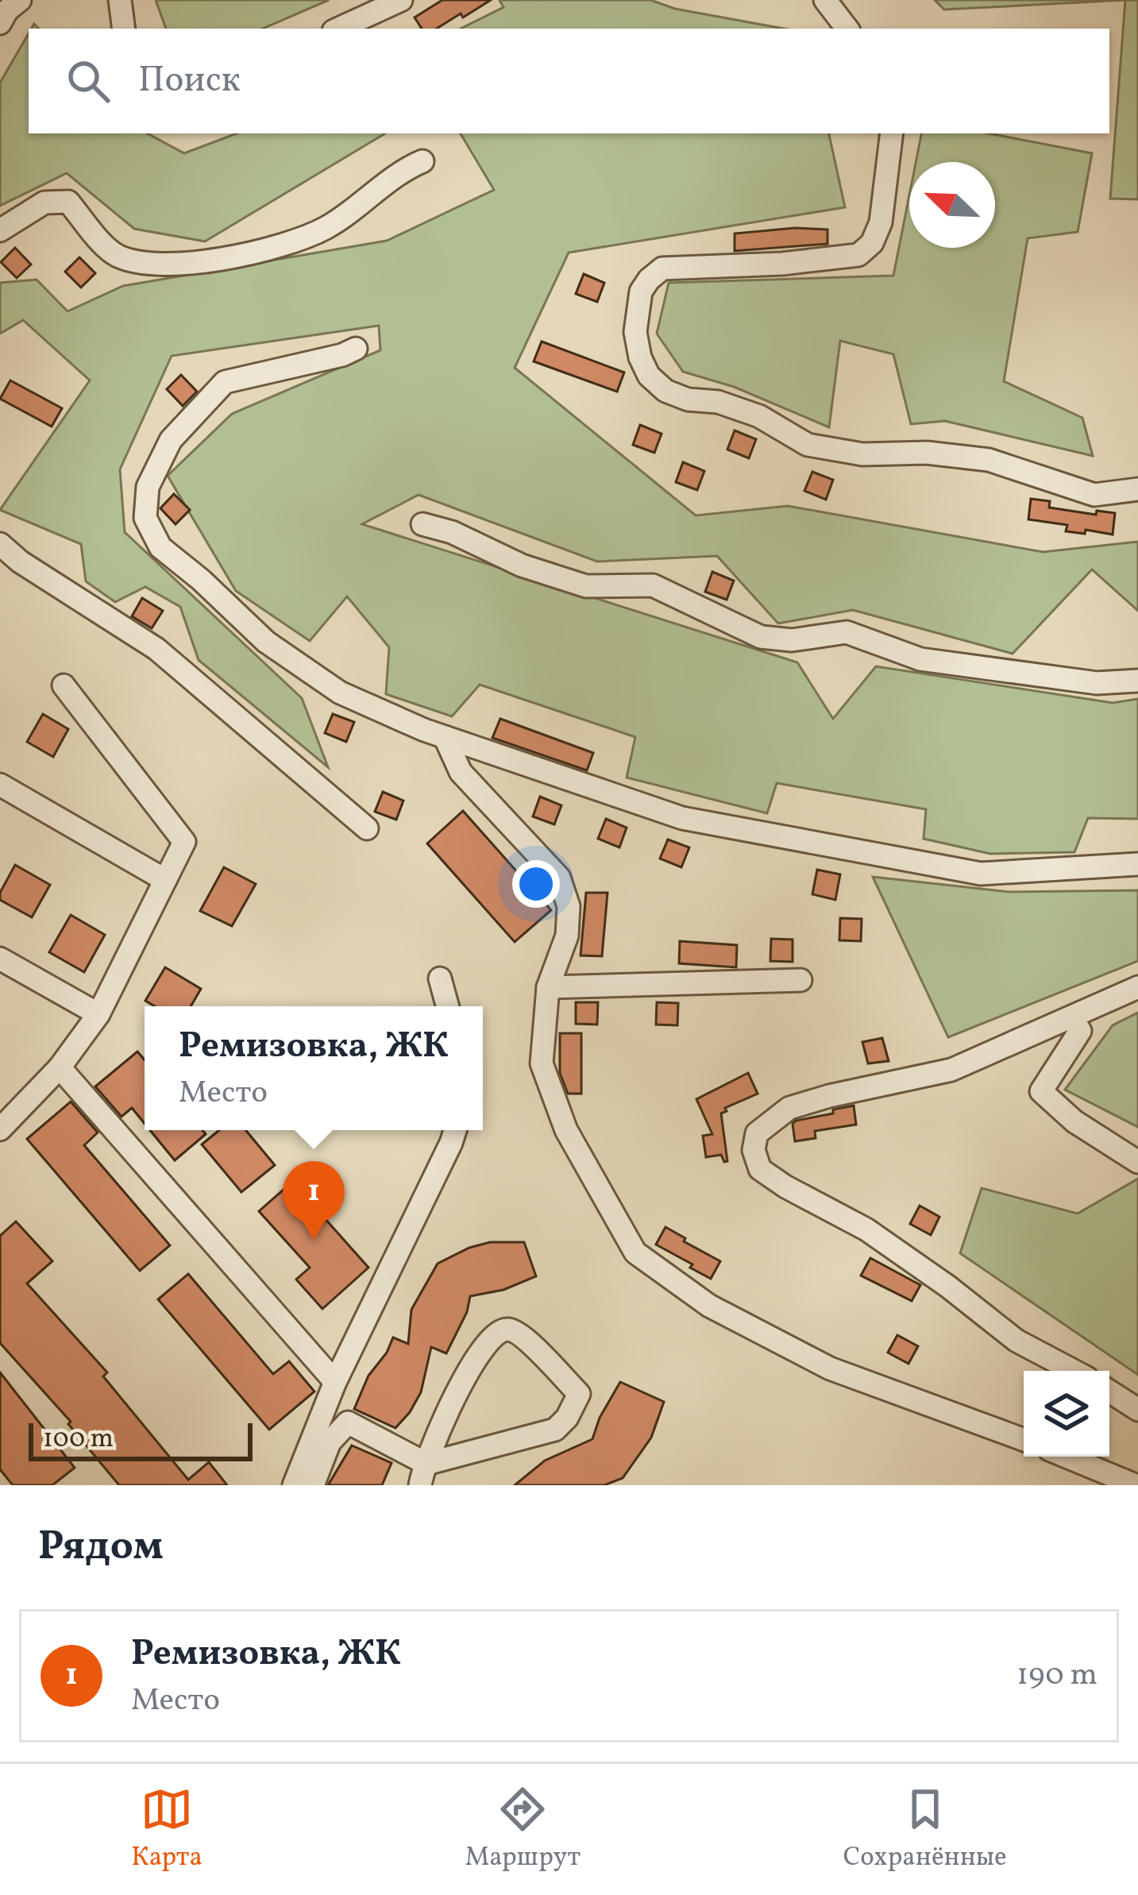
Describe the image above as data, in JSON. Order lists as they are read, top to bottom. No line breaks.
{"scale_bar":"100 m","north":"top left","page":{"search":"Поиск","popup":["Ремизовка, ЖК","Место"],"pins":"1","scale":"100 m","heading":"Рядом","list":[{"mark":"1","name":"Ремизовка, ЖК","note":"Место","value":"190 m"}],"nav":["Карта","Маршрут","Сохранённые"]}}
